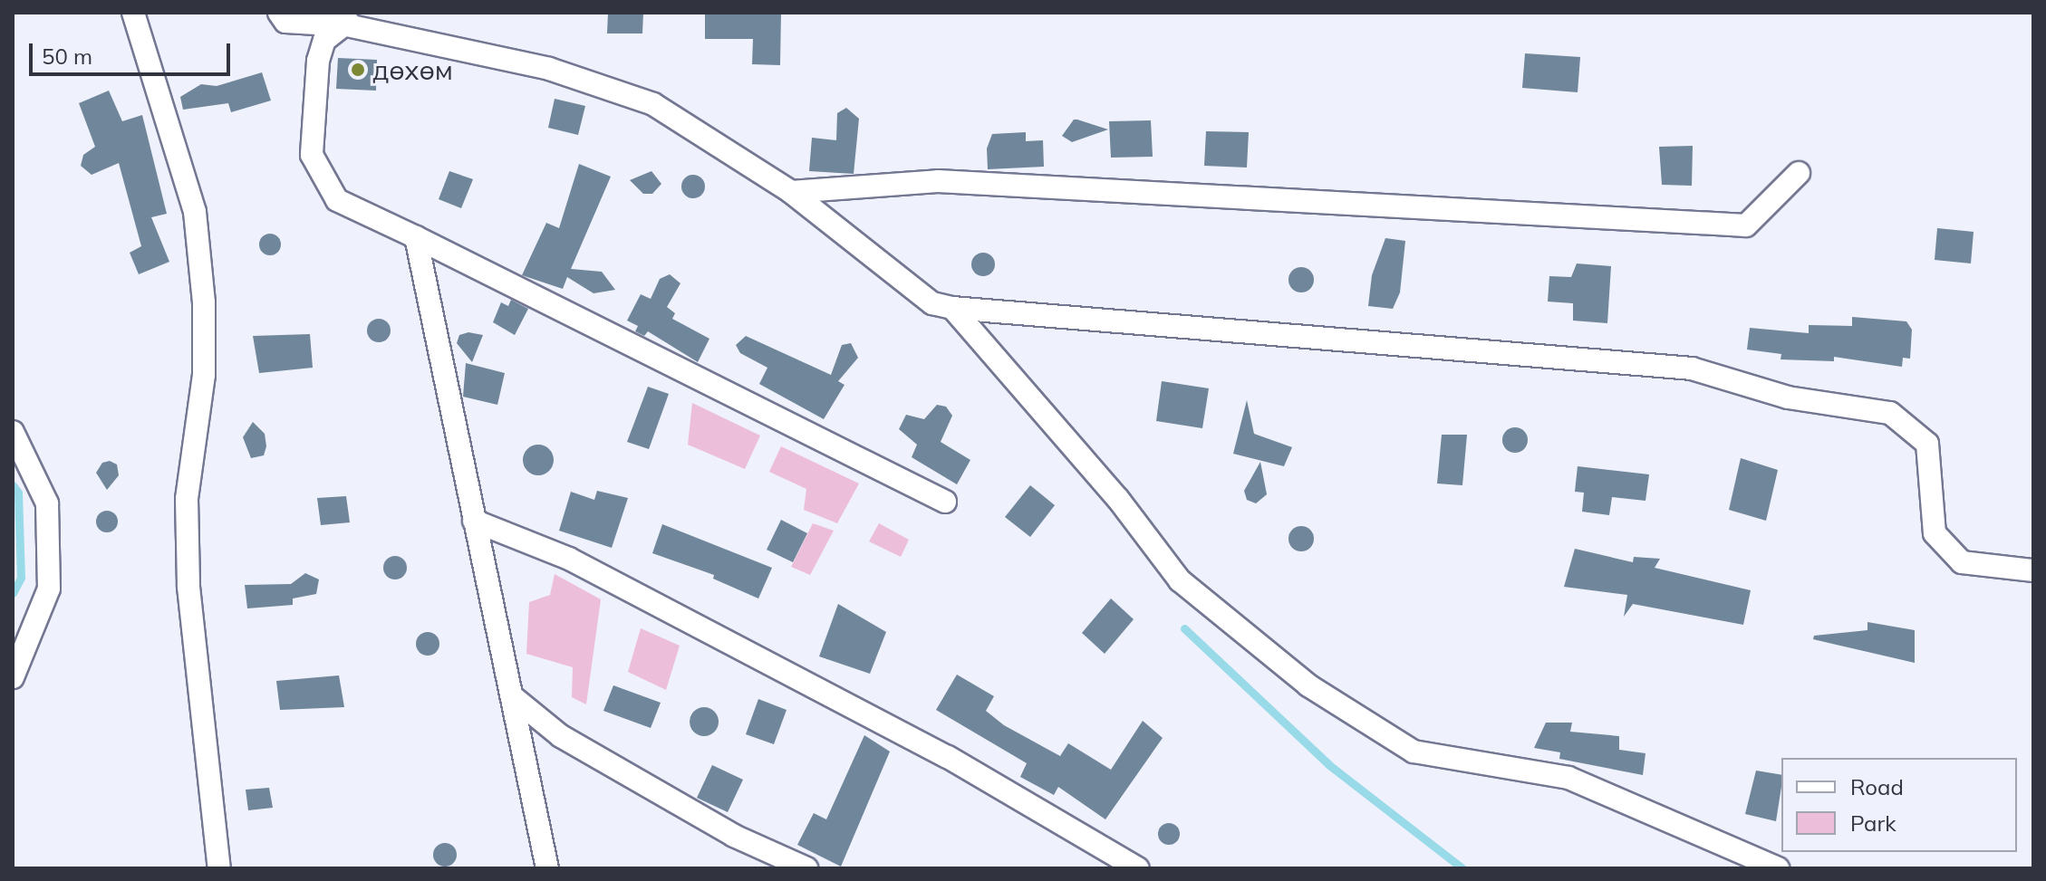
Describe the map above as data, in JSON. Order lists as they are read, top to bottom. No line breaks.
{"places":["дөхөм"],"legend":["Road","Park"],"scale_bar":"50 m"}
